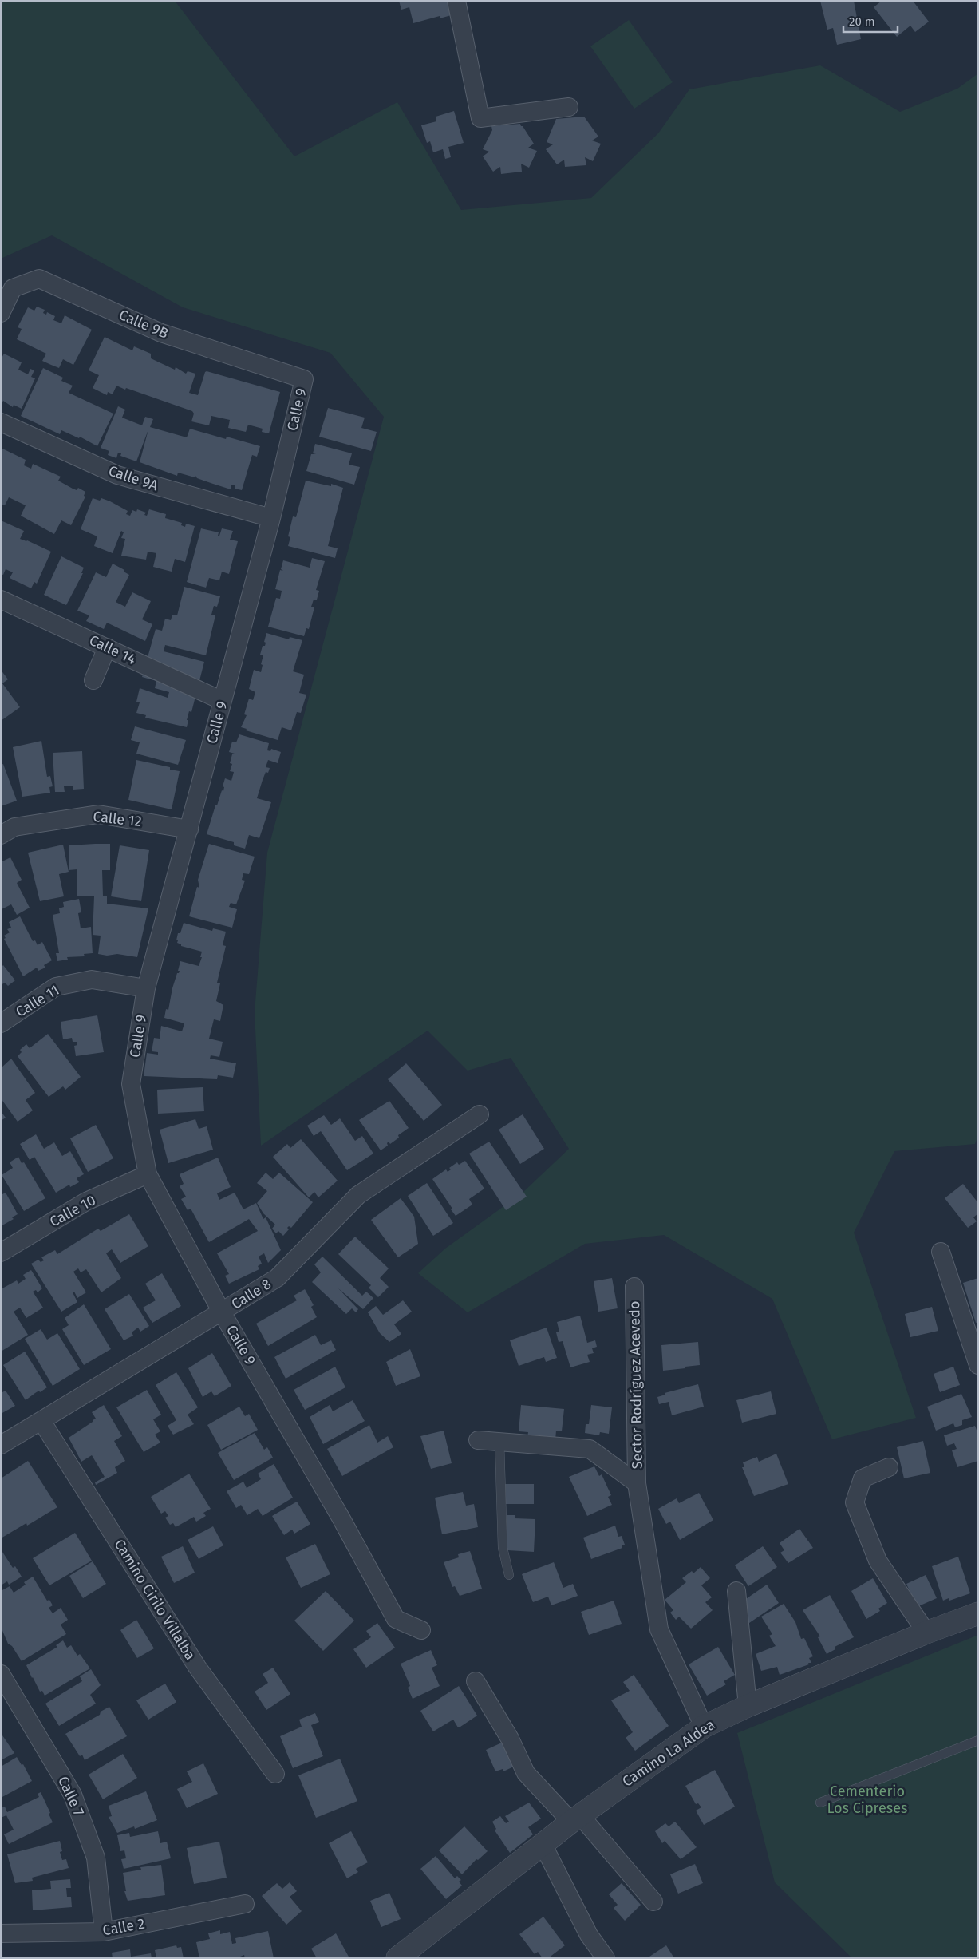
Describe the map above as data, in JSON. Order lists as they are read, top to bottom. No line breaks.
{"streets":{"street":["Calle 9B","Calle 9","Calle 9A","Calle 14","Calle 12","Calle 11","Calle 10","Calle 8","Sector Rodríguez Acevedo","Camino Cirilo Villalba","Camino La Aldea","Calle 7","Calle 2"]},"crossings":[["Calle 9B","Calle 9"],["Calle 9","Calle 9A"],["Calle 9","Calle 14"],["Calle 9","Calle 12"],["Calle 9","Calle 11"],["Calle 9","Calle 10"],["Calle 9","Calle 8"],["Calle 8","Camino Cirilo Villalba"],["Sector Rodríguez Acevedo","Camino La Aldea"],["Calle 7","Calle 2"]],"parks":["Cementerio Los Cipreses"],"scale_bar":"20 m"}
